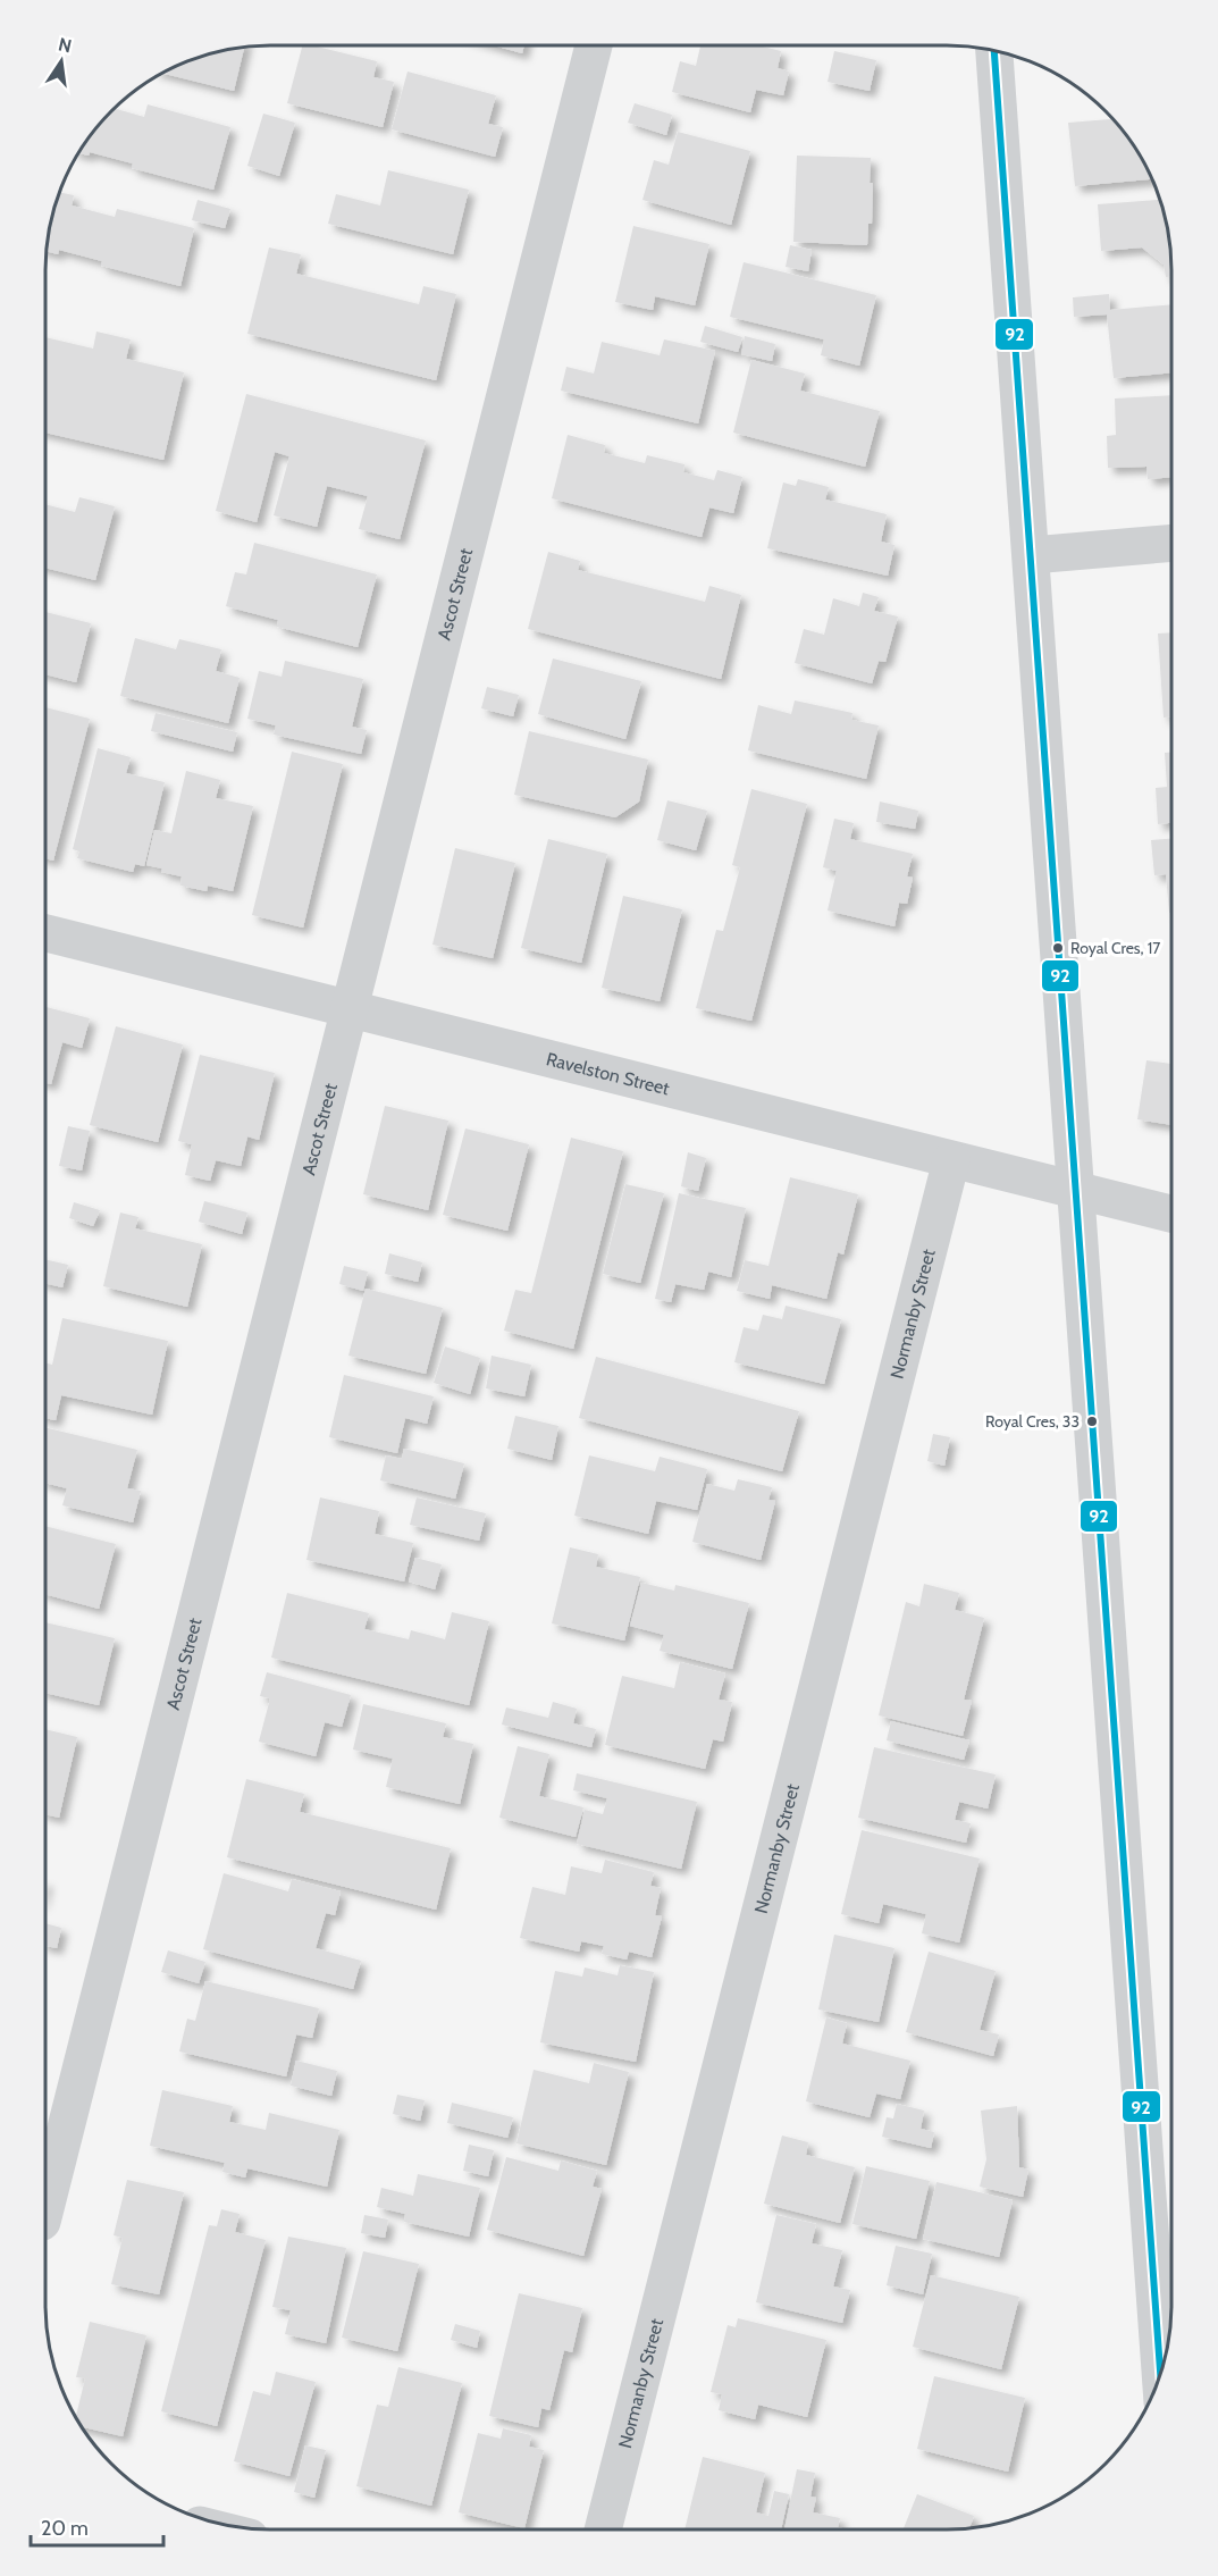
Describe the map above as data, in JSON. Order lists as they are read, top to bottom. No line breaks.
{"streets":{"street":["Ascot Street","Ravelston Street","Normanby Street"]},"crossings":[["Ascot Street","Ravelston Street"],["Ravelston Street","Normanby Street"]],"places":["Royal Cres, 17","Royal Cres, 33"],"lines":["transit line 92"],"scale_bar":"20 m","north":"top"}
